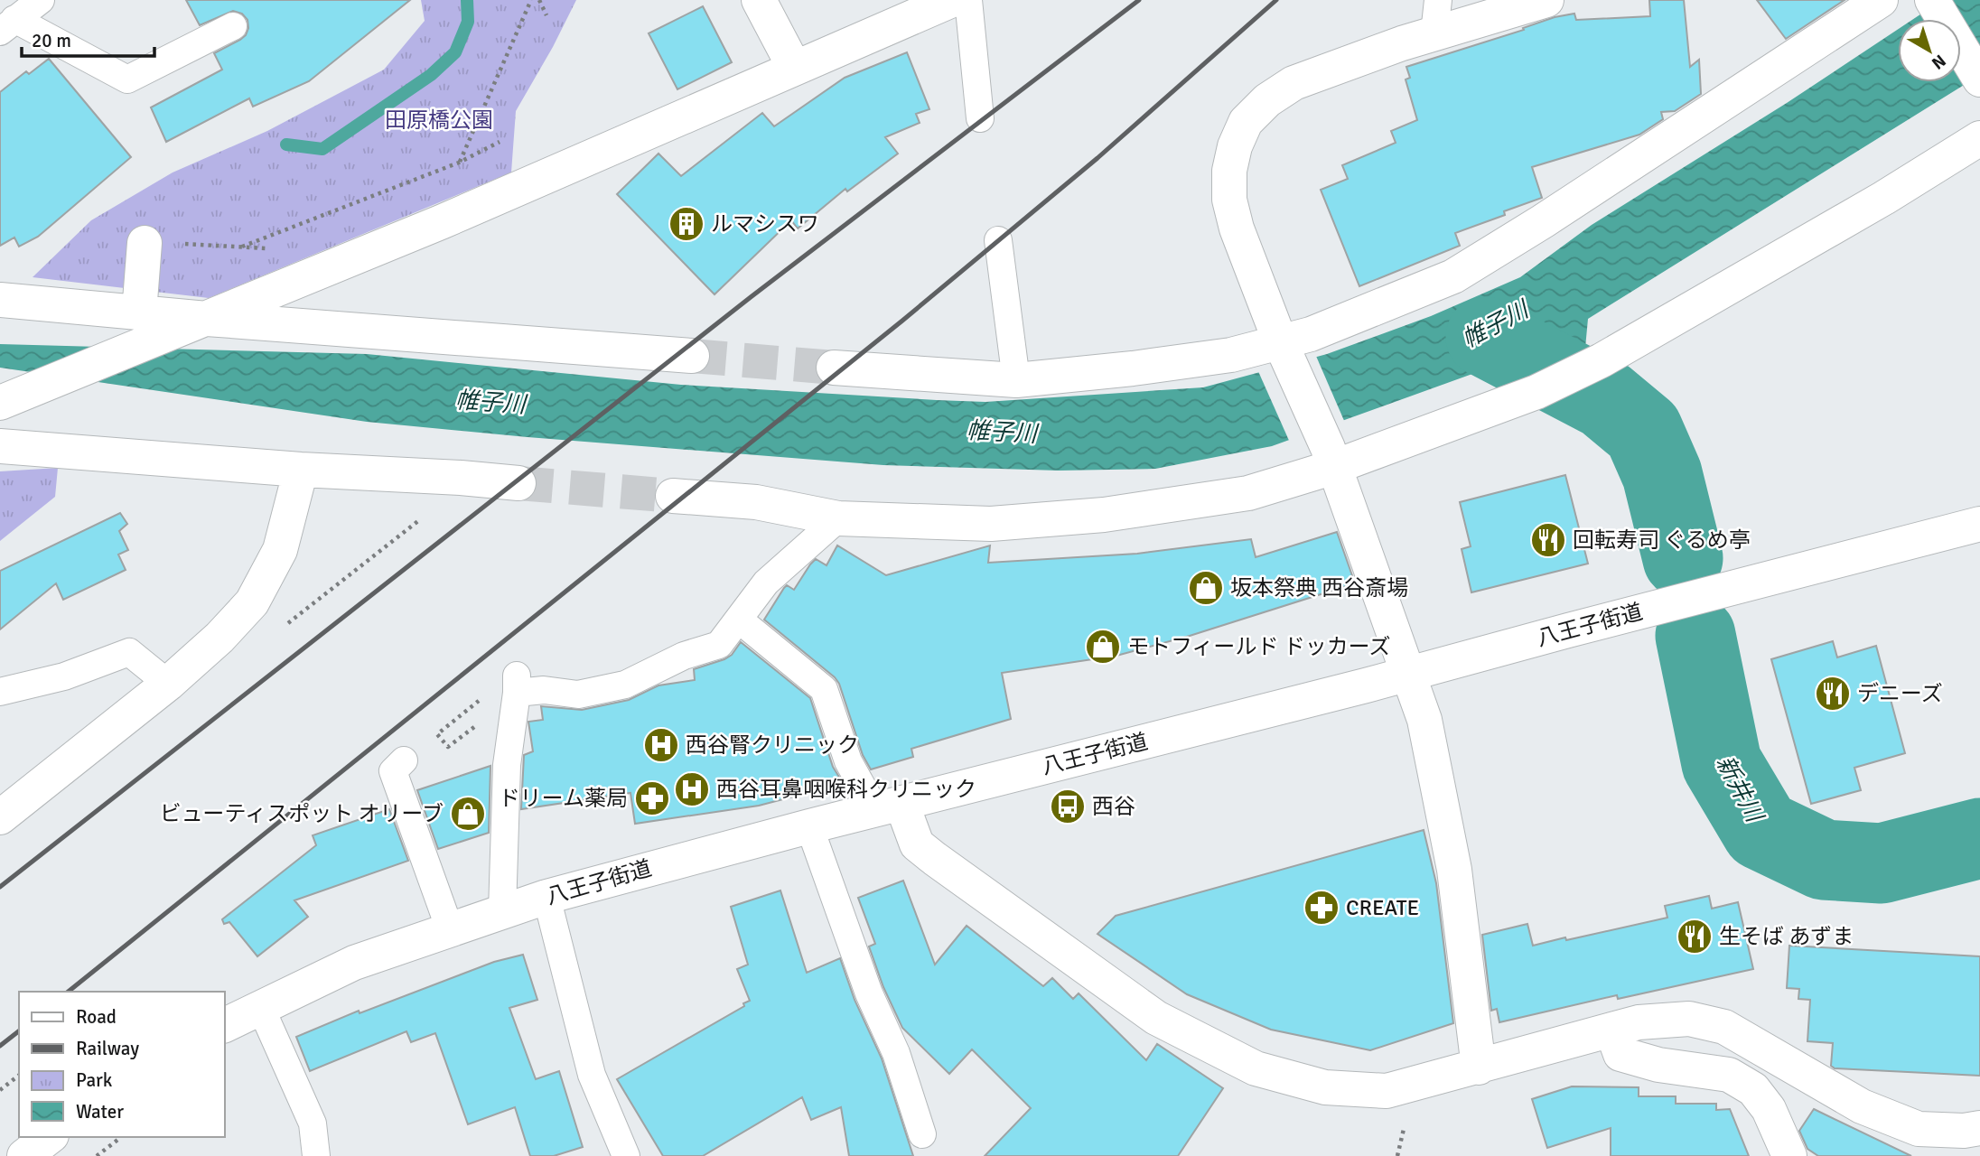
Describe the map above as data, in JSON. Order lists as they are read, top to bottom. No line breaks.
{"streets":{"main road":["八王子街道"]},"water":["帷子川","新井川"],"parks":["田原橋公園"],"places":{"building":["ルマシスワ"],"restaurant":["回転寿司 ぐるめ亭","デニーズ","生そば あずま"],"shop":["坂本祭典 西谷斎場","モトフィールド ドッカーズ","ビューティスポット オリーブ"],"hospital":["西谷腎クリニック","西谷耳鼻咽喉科クリニック"],"pharmacy":["ドリーム薬局","CREATE"],"bus stop":["西谷"]},"legend":["Road","Railway","Park","Water"],"scale_bar":"20 m","north":"bottom right"}
